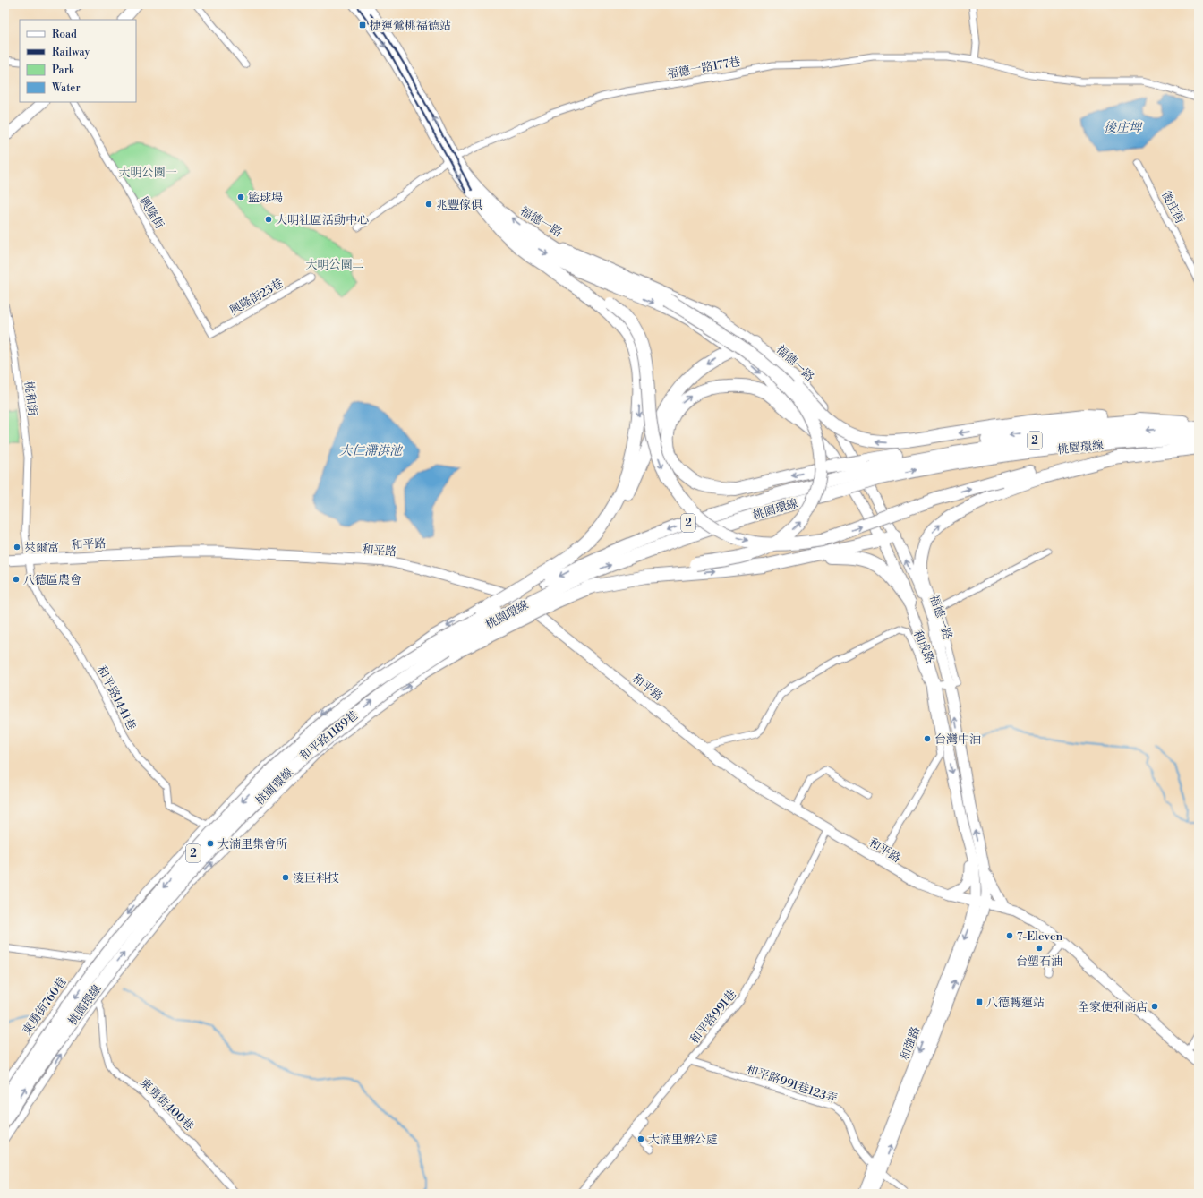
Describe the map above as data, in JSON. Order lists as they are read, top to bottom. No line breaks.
{"streets":{"highway":["2","桃園環線"],"main road":["福德一路","和平路","和強路"],"street":["福德一路177巷","後庄街","興隆街","興隆街23巷","桃和街","和成路","和平路1441巷","和平路1189巷","東勇街760巷","和平路991巷","和平路991巷123弄","東勇街400巷"]},"crossings":[["福德一路177巷","福德一路"],["興隆街","興隆街23巷"],["福德一路","和平路"],["福德一路","和成路"],["福德一路","和強路"],["桃和街","和平路"],["桃和街","和平路1441巷"],["和平路","和成路"],["和平路","和平路1441巷"],["和平路","和平路1189巷"],["和平路","和平路991巷"],["和平路","和強路"],["和平路1441巷","和平路1189巷"],["和平路1189巷","東勇街760巷"],["和平路1189巷","東勇街400巷"],["東勇街760巷","東勇街400巷"],["和平路991巷","和平路991巷123弄"],["和強路","和平路991巷123弄"]],"water":["後庄埤","大仁滯洪池"],"parks":["大明公園一","大明公園二"],"places":{"transit":["捷運鶯桃福德站","八德轉運站"],"other":["籃球場","兆豐傢俱","大明社區活動中心","萊爾富","八德區農會","台灣中油","大湳里集會所","凌巨科技","7-Eleven","台塑石油","全家便利商店","大湳里辦公處"]},"legend":["Road","Railway","Park","Water"]}
